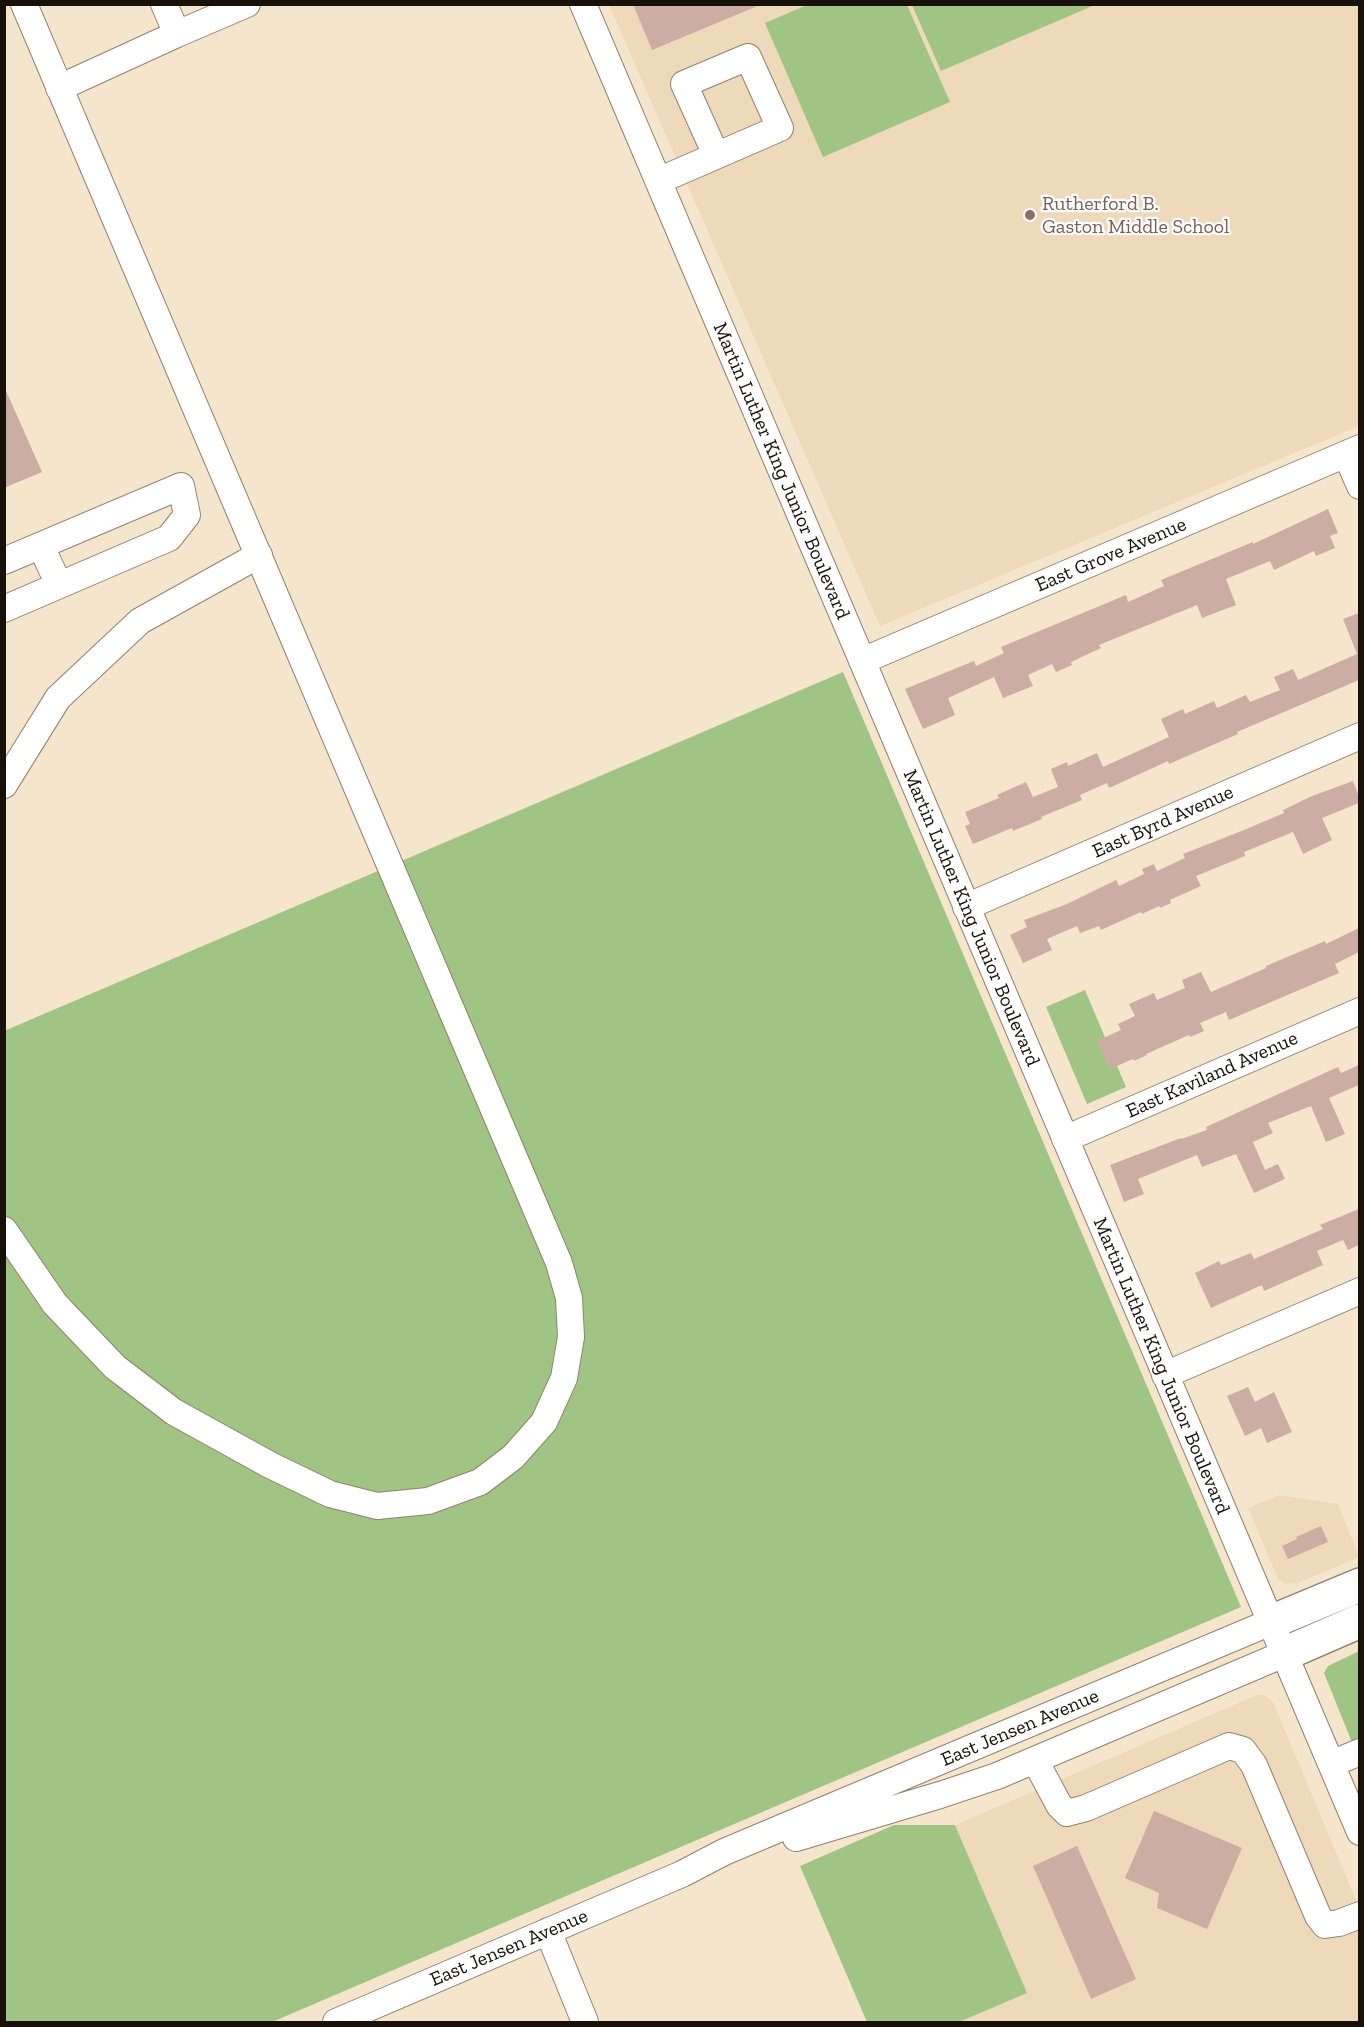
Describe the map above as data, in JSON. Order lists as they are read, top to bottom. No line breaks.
{"streets":{"main road":["East Jensen Avenue"],"street":["Martin Luther King Junior Boulevard","East Grove Avenue","East Byrd Avenue","East Kaviland Avenue"]},"crossings":[["Martin Luther King Junior Boulevard","East Grove Avenue"],["Martin Luther King Junior Boulevard","East Byrd Avenue"],["Martin Luther King Junior Boulevard","East Kaviland Avenue"],["Martin Luther King Junior Boulevard","East Jensen Avenue"]],"places":["Rutherford B. Gaston Middle School"]}
